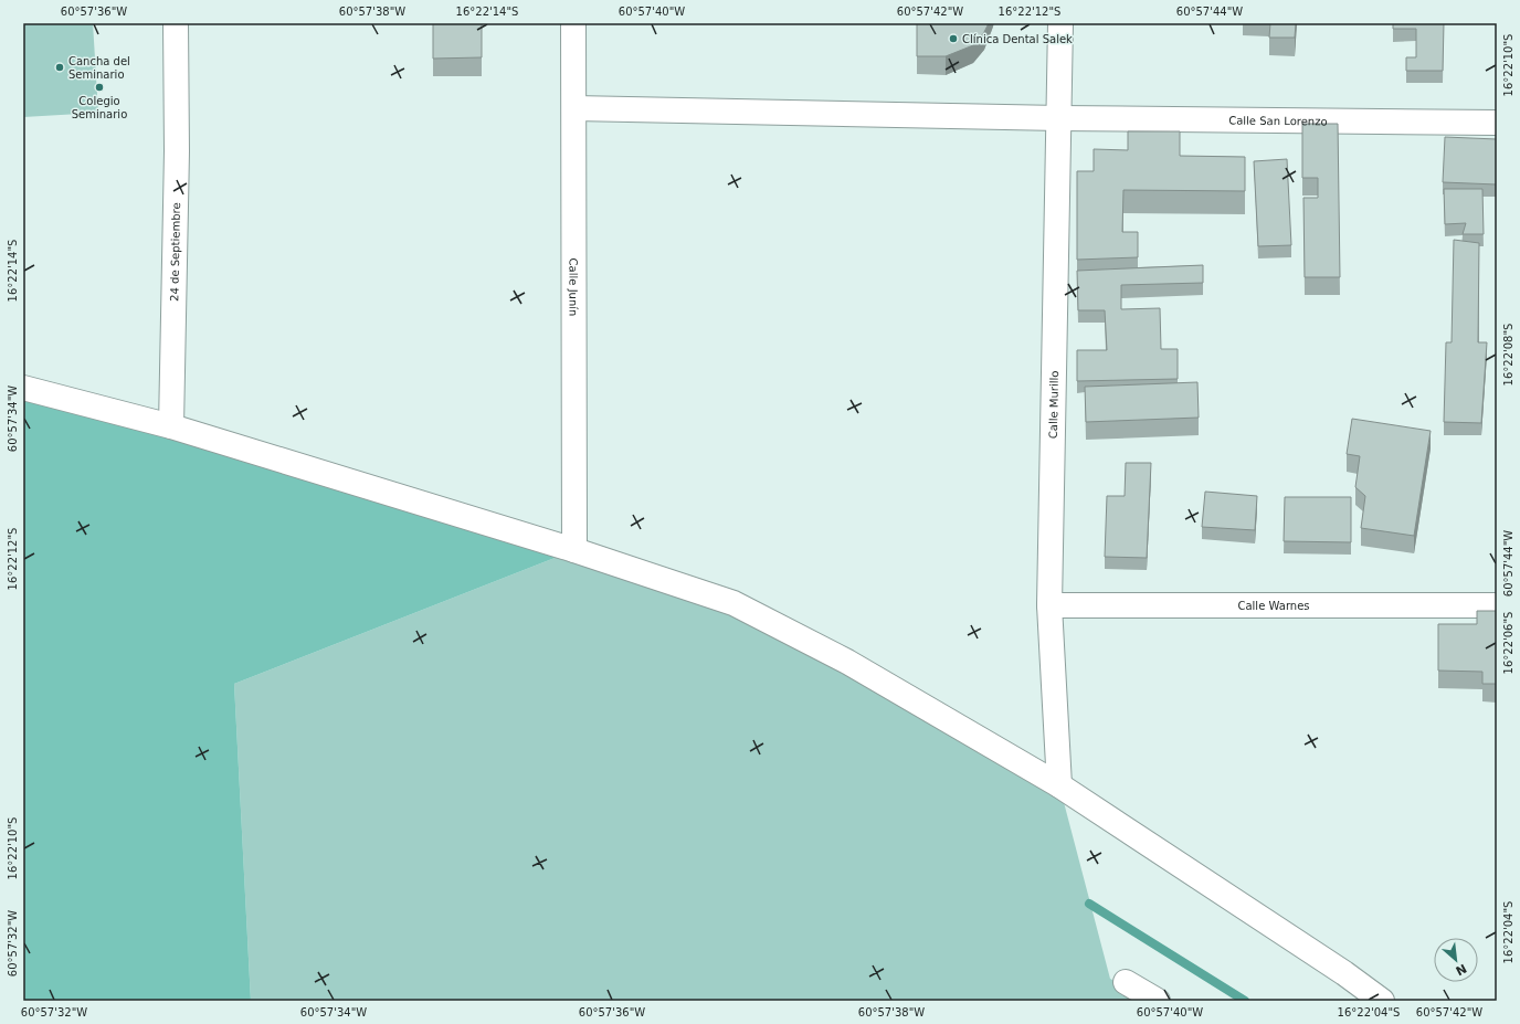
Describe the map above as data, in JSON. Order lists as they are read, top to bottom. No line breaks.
{"streets":{"street":["Calle San Lorenzo","24 de Septiembre","Calle Junín","Calle Murillo","Calle Warnes"]},"crossings":[["Calle San Lorenzo","Calle Junín"],["Calle San Lorenzo","Calle Murillo"],["Calle Murillo","Calle Warnes"]],"places":["Clínica Dental Salek","Cancha del Seminario","Colegio Seminario"],"north":"bottom right","coordinates":["60°57'36\"W","60°57'38\"W","16°22'14\"S","60°57'40\"W","60°57'42\"W","16°22'12\"S","60°57'44\"W","16°22'10\"S","16°22'08\"S","60°57'34\"W","16°22'06\"S","16°22'04\"S","60°57'32\"W"]}
